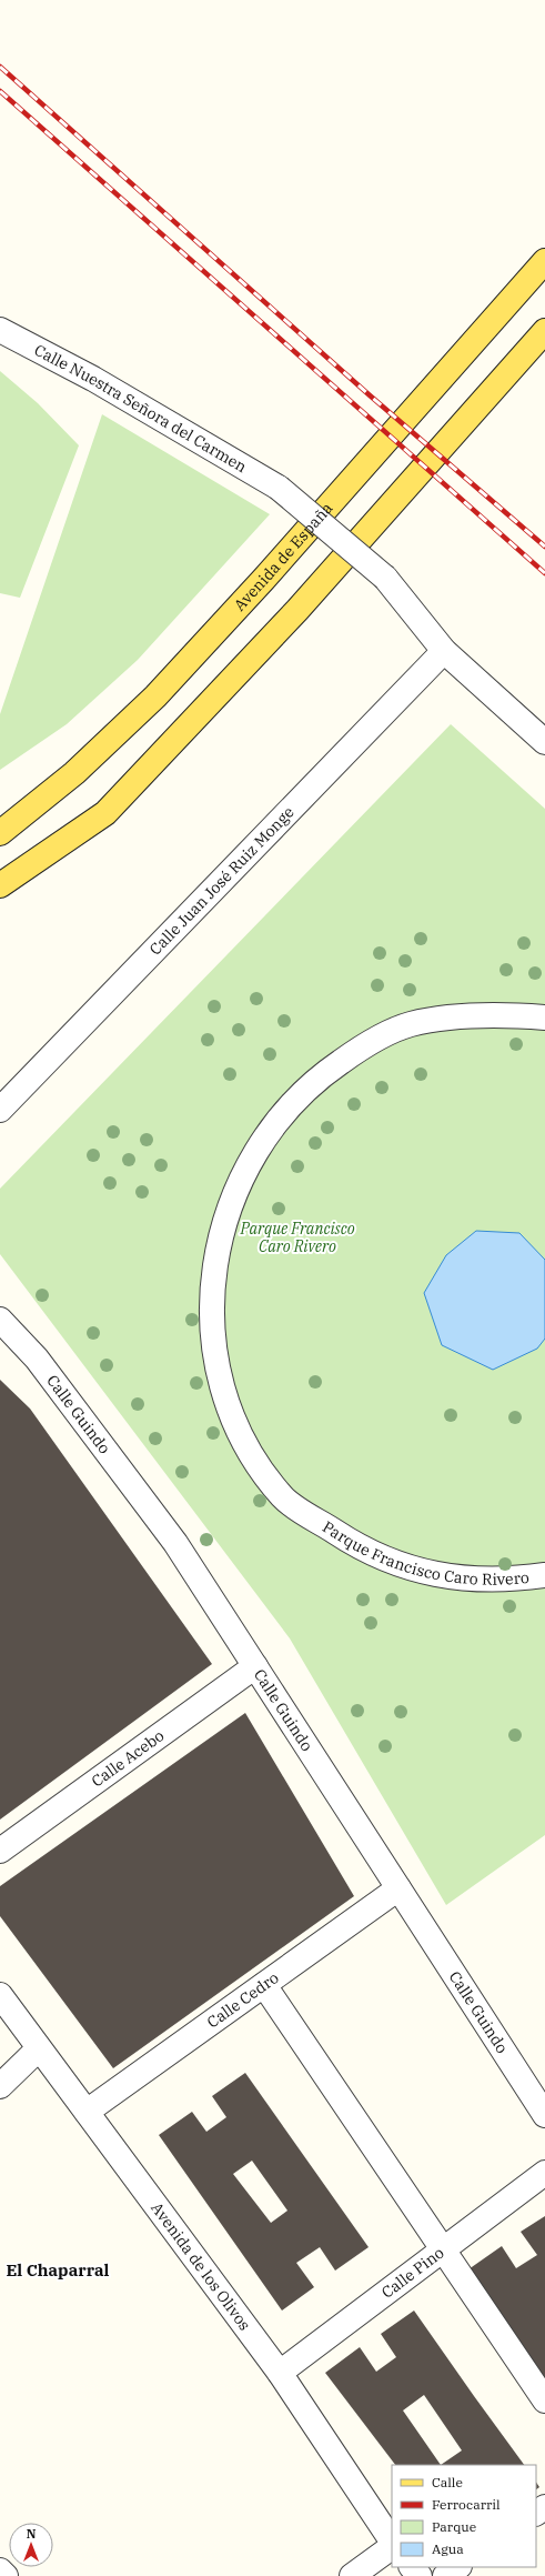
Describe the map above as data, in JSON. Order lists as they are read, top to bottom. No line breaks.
{"streets":{"main road":["Avenida de España"],"street":["Calle Nuestra Señora del Carmen","Calle Juan José Ruiz Monge","Calle Guindo","Parque Francisco Caro Rivero","Calle Acebo","Calle Cedro","Avenida de los Olivos","Calle Pino"]},"crossings":[["Calle Nuestra Señora del Carmen","Calle Juan José Ruiz Monge"],["Calle Guindo","Calle Acebo"],["Calle Guindo","Calle Cedro"],["Calle Cedro","Avenida de los Olivos"],["Avenida de los Olivos","Calle Pino"]],"districts":["El Chaparral"],"parks":["Parque Francisco Caro Rivero"],"legend":["Calle","Ferrocarril","Parque","Agua"],"north":"top"}
